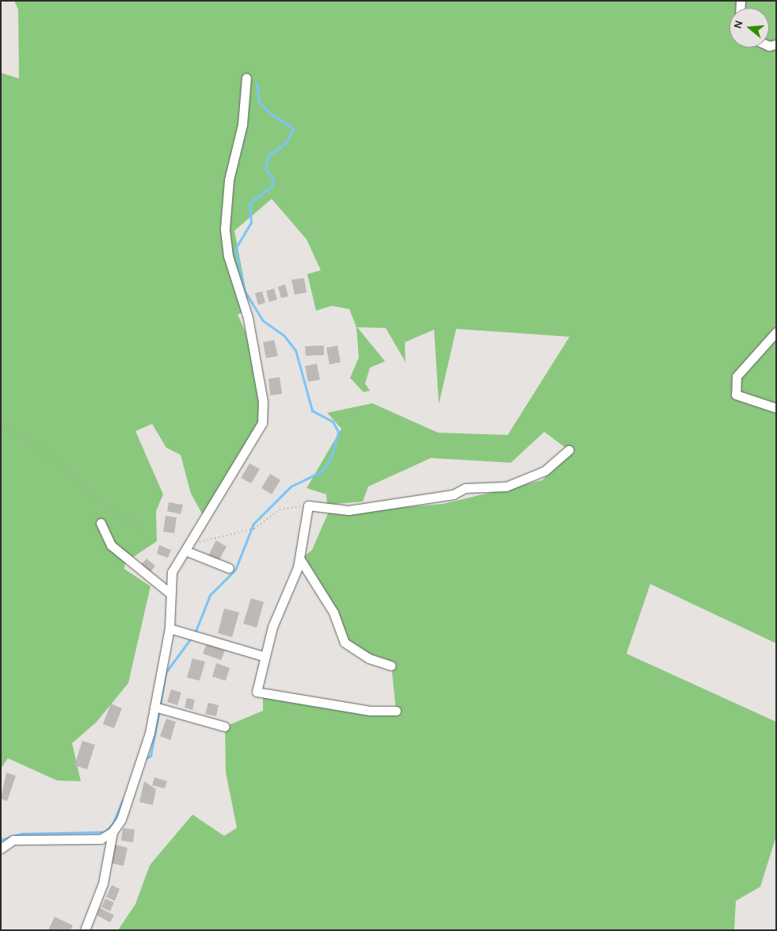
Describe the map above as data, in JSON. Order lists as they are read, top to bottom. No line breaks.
{"north":"left"}
